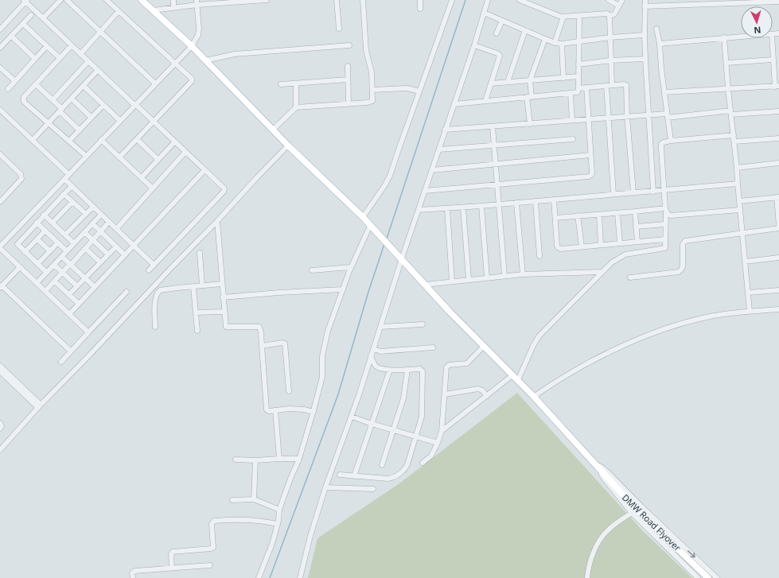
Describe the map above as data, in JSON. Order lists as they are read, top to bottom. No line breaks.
{"streets":{"main road":["DMW Road Flyover"]},"north":"bottom"}
